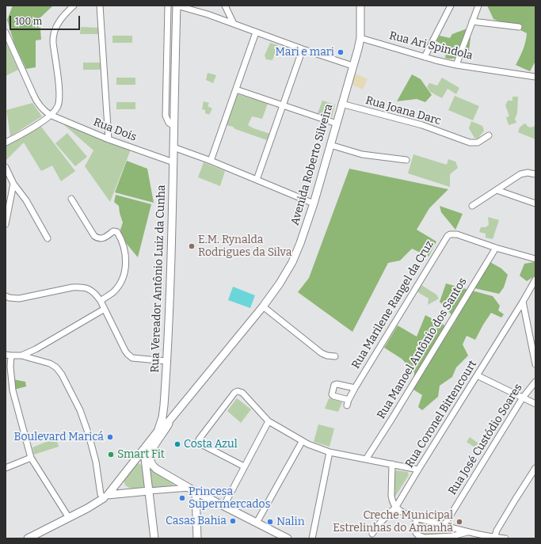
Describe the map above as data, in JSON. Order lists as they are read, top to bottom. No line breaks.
{"streets":{"main road":["Avenida Roberto Silveira","Rua Vereador Antônio Luiz da Cunha"],"street":["Rua Ari Spindola","Rua Joana Darc","Rua Dois","Rua Marilene Rangel da Cruz","Rua Manoel Antônio dos Santos","Rua Coronel Bittencourt","Rua José Custódio Soares"]},"crossings":[["Rua Ari Spindola","Avenida Roberto Silveira"],["Rua Joana Darc","Avenida Roberto Silveira"],["Rua Dois","Rua Vereador Antônio Luiz da Cunha"],["Avenida Roberto Silveira","Rua Vereador Antônio Luiz da Cunha"],["Rua Marilene Rangel da Cruz","Rua Manoel Antônio dos Santos"]],"places":["Mari e mari","E.M. Rynalda Rodrigues da Silva","Boulevard Maricá","Costa Azul","Smart Fit","Princesa Supermercados","Casas Bahia","Nalin","Creche Municipal Estrelinhas do Amanhã"],"scale_bar":"100 m"}
